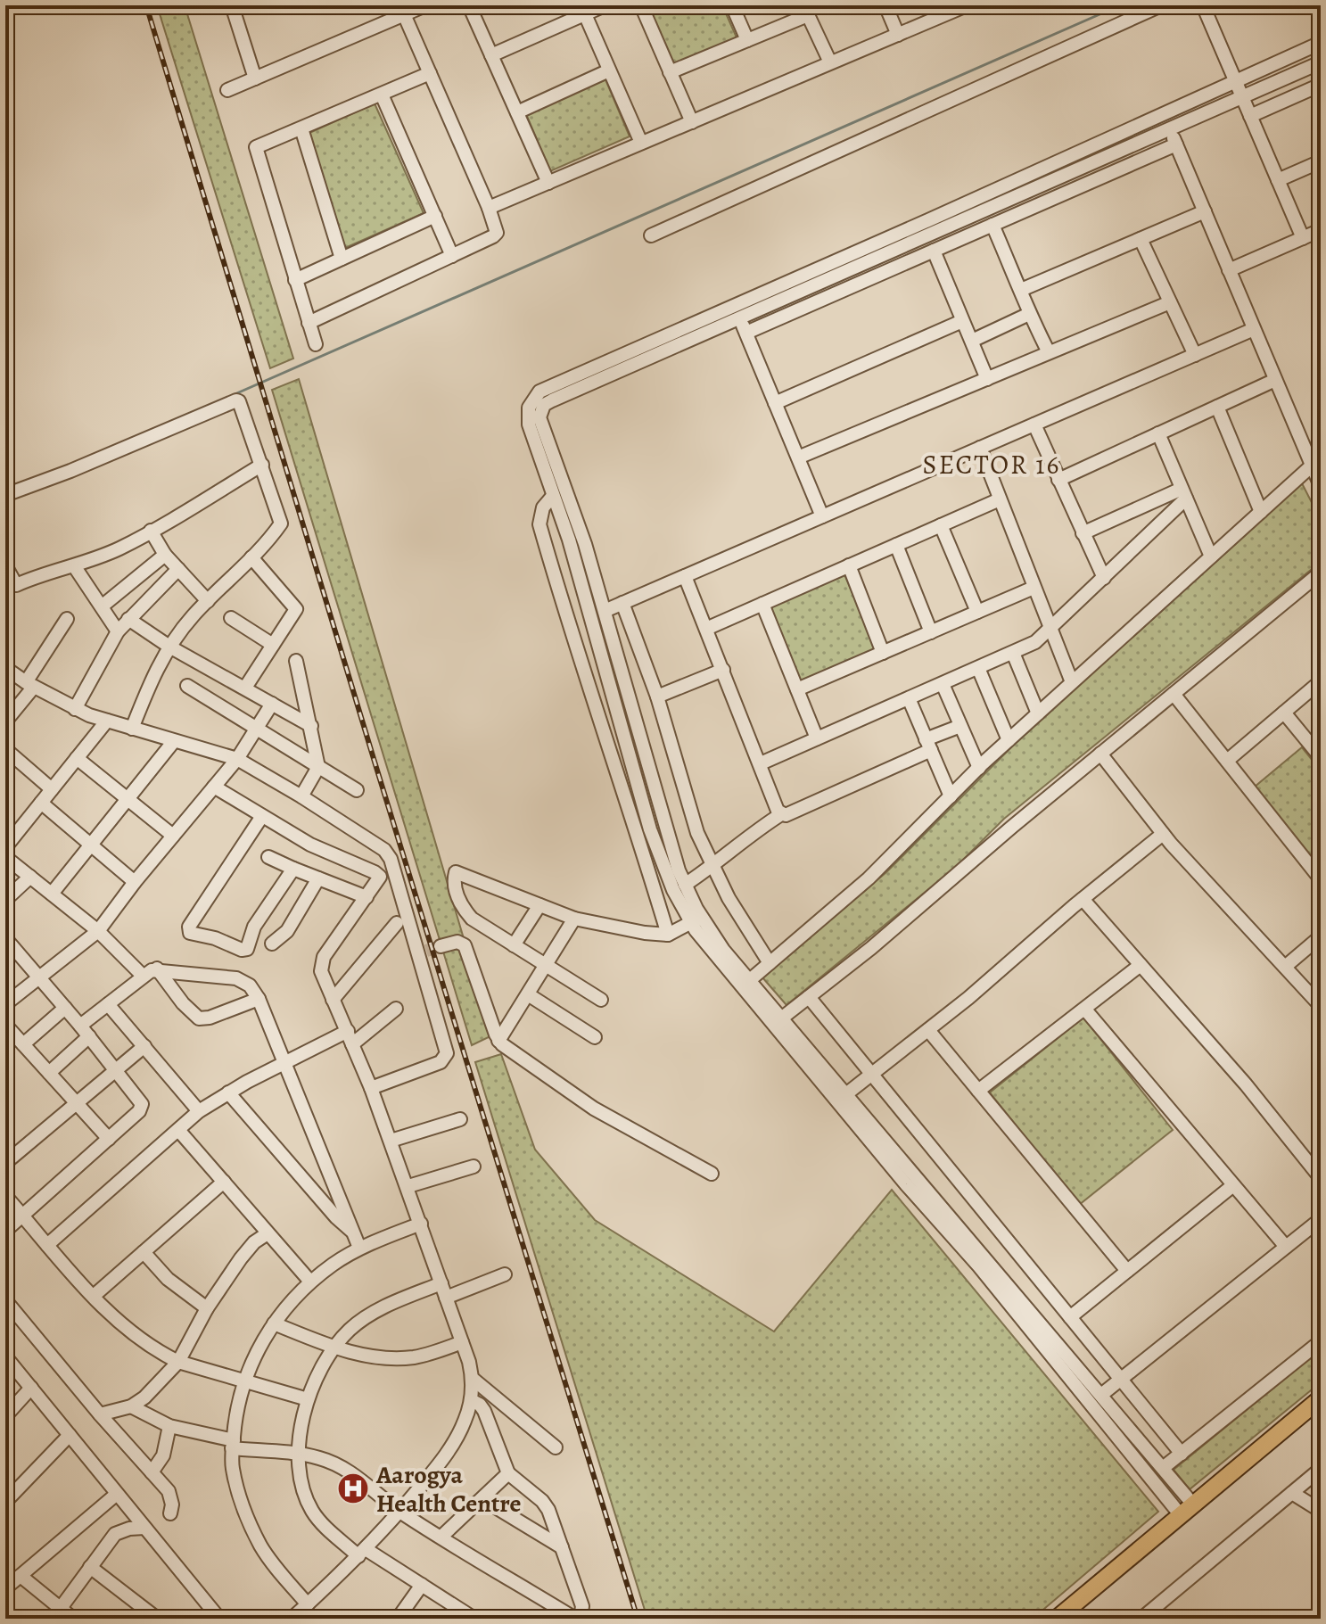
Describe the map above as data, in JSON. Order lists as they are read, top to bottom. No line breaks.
{"districts":["SECTOR 16"],"places":{"hospital":["Aarogya Health Centre"]}}
